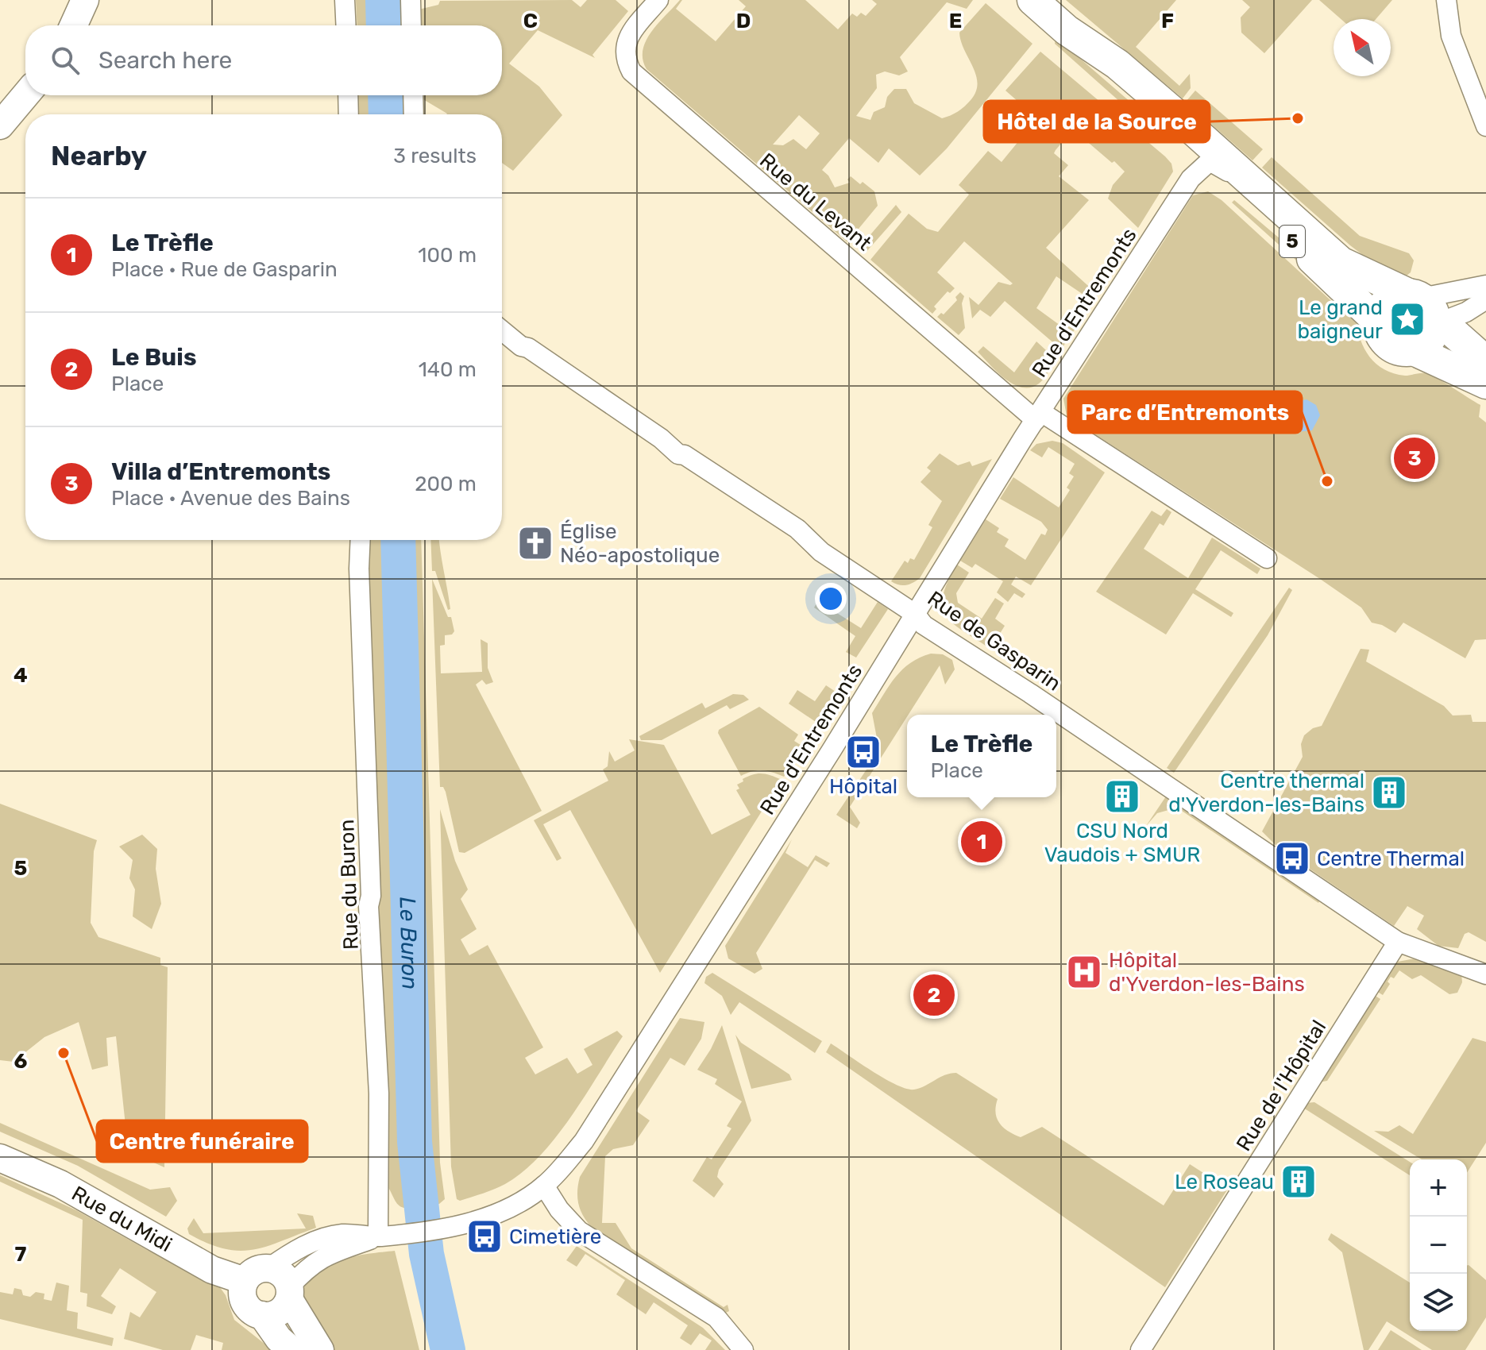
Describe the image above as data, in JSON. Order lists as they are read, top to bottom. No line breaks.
{"streets":{"main road":["5","Rue du Midi"],"street":["Rue du Levant","Rue d'Entremonts","Rue de Gasparin","Rue du Buron","Rue de l'Hôpital"]},"crossings":[["Rue du Levant","Rue d'Entremonts"],["5","Rue d'Entremonts"],["Rue d'Entremonts","Rue de Gasparin"],["Rue d'Entremonts","Rue du Buron"],["Rue d'Entremonts","Rue du Midi"],["Rue de Gasparin","Rue de l'Hôpital"]],"water":["Le Buron"],"places":{"other":["Hôtel de la Source","Parc d’Entremonts","Centre funéraire"],"place":["Le grand baigneur"],"church":["Église Néo-apostolique"],"bus stop":["Hôpital","Centre Thermal","Cimetière"],"building":["Centre thermal d'Yverdon-les-Bains","CSU Nord Vaudois + SMUR","Le Roseau"],"hospital":["Hôpital d'Yverdon-les-Bains"]},"north":"top left","page":{"search":"Search here","heading":["Nearby","3 results"],"list":[{"mark":"1","name":"Le Trèfle","note":"Place · Rue de Gasparin","value":"100 m"},{"mark":"2","name":"Le Buis","note":"Place","value":"140 m"},{"mark":"3","name":"Villa d’Entremonts","note":"Place · Avenue des Bains","value":"200 m"}],"pins":["3","1","2"],"popup":["Le Trèfle","Place"],"map_buttons":["+","−"]},"grid":{"columns":["C","D","E","F"],"rows":["4","5","6","7"]}}
